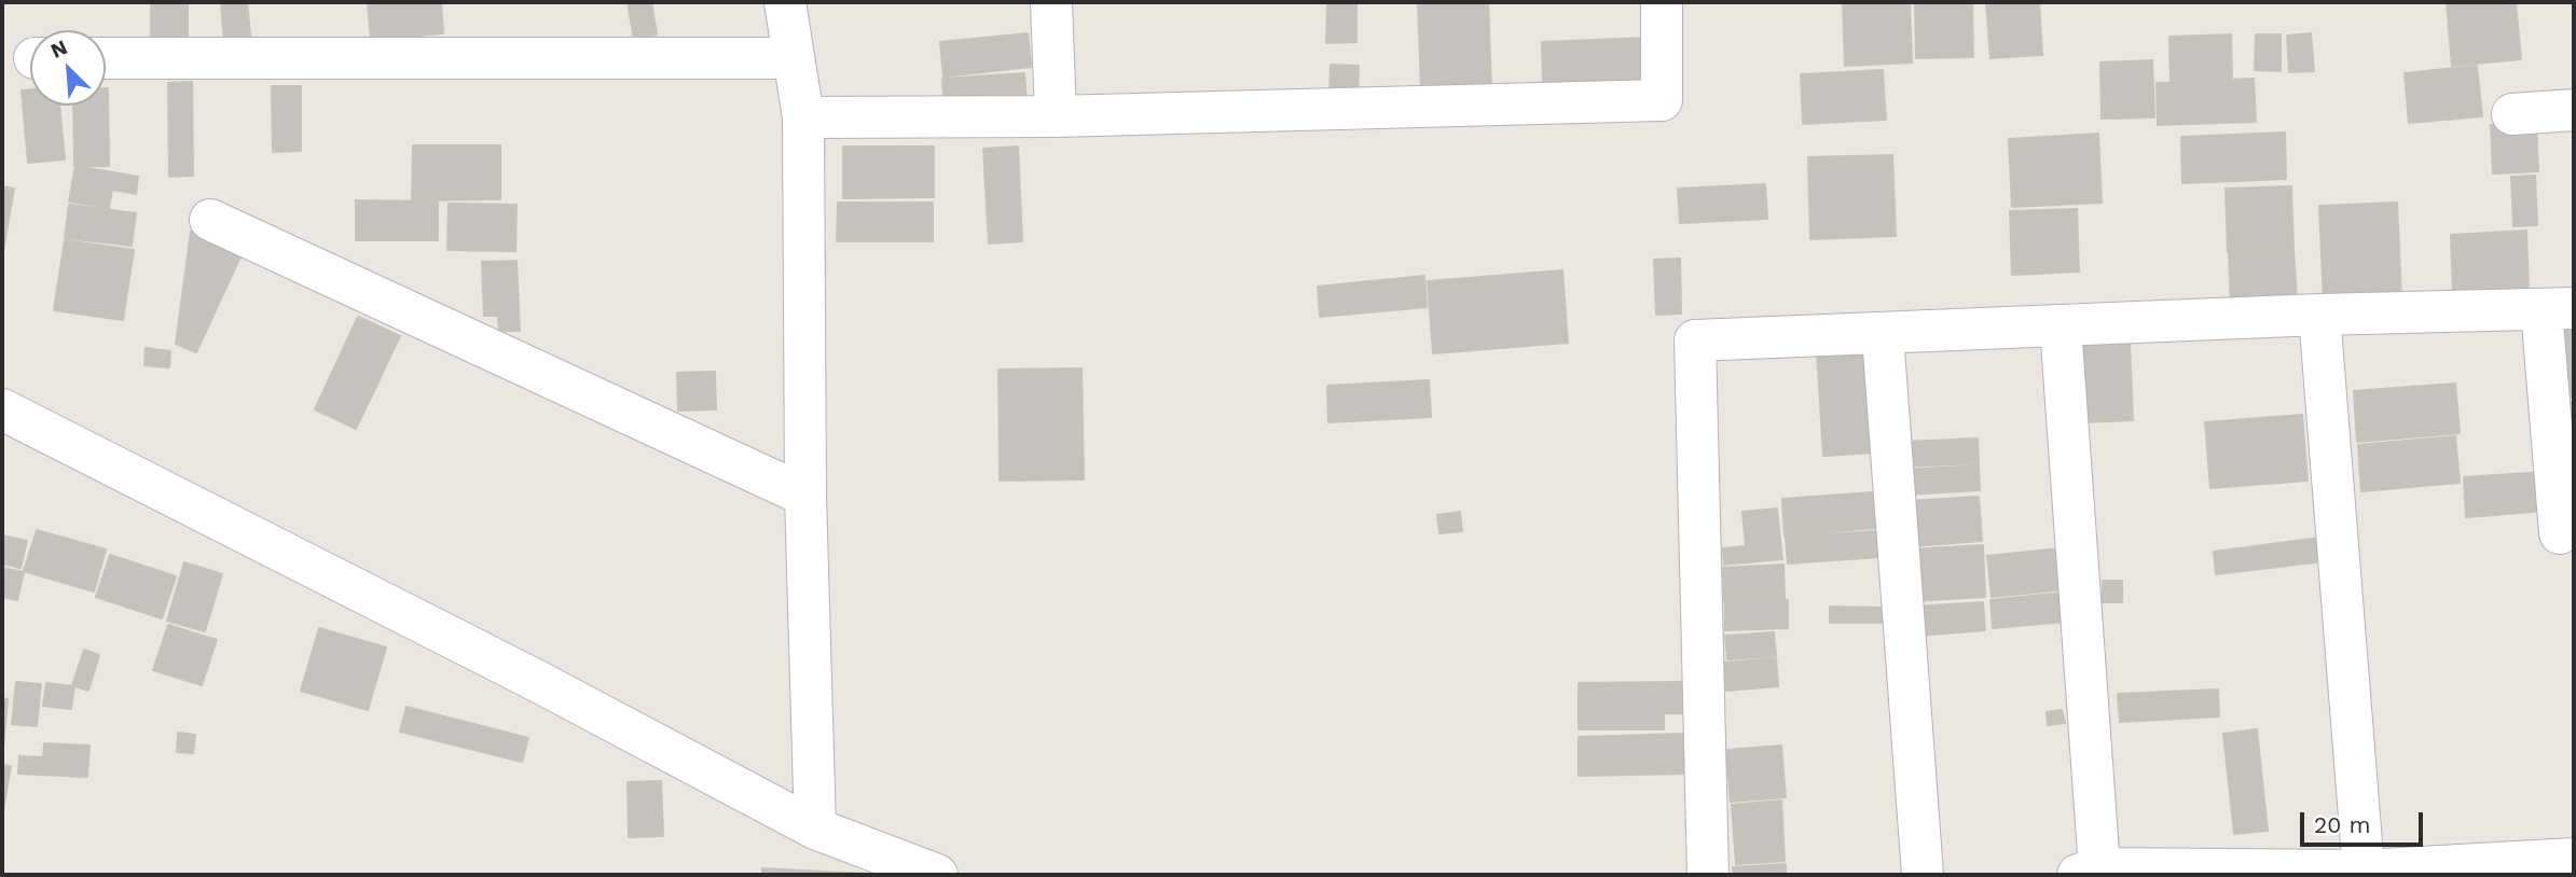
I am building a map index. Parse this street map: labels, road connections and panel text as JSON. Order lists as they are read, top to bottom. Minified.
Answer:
{"scale_bar":"20 m","north":"top left"}
